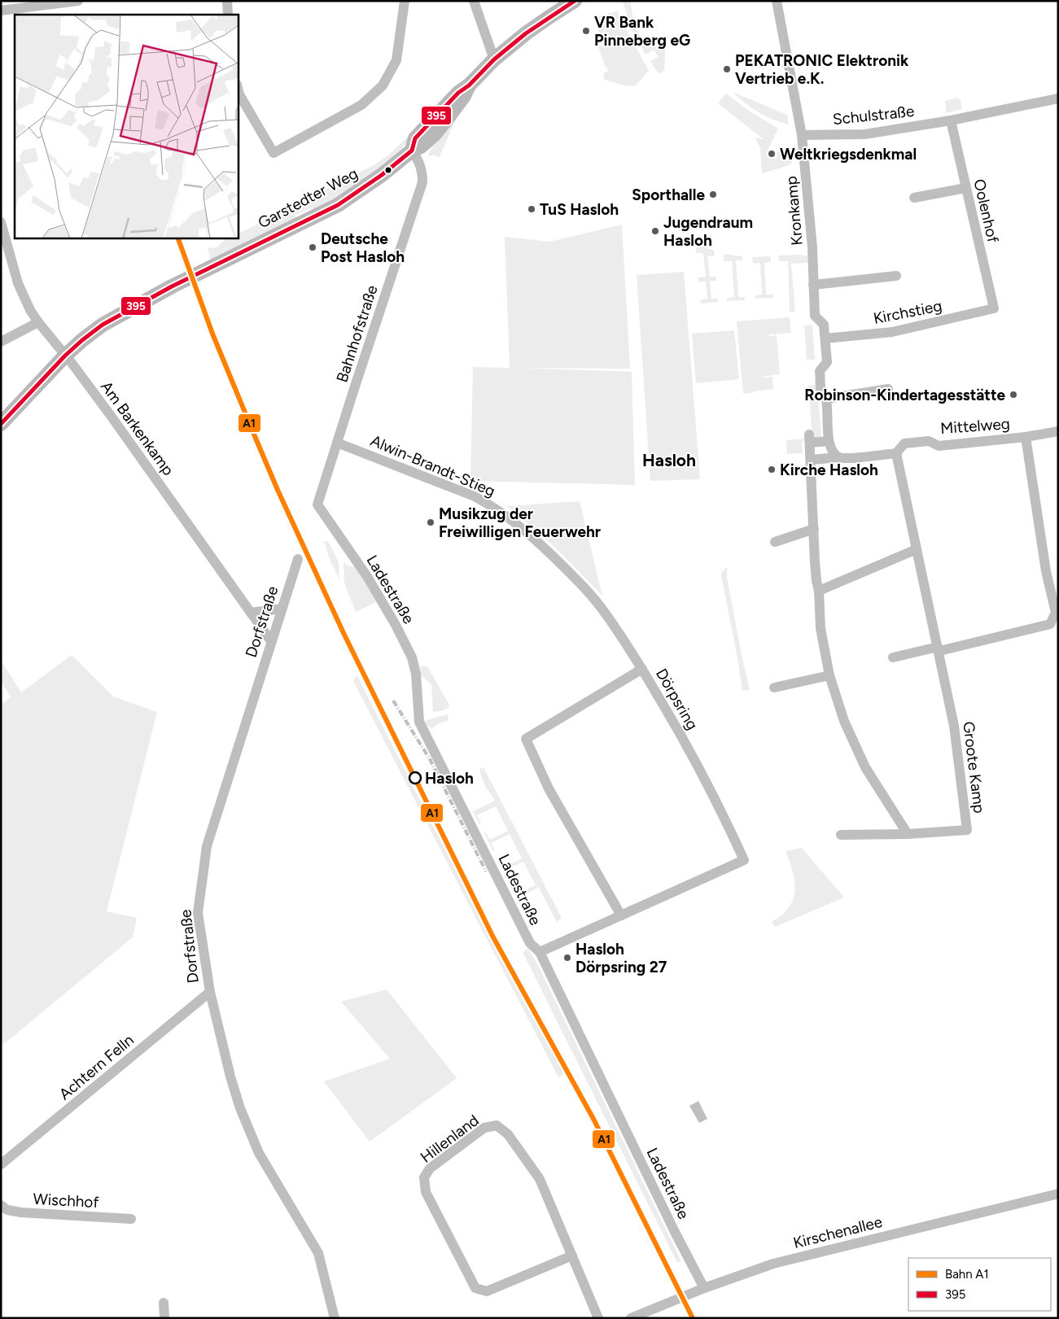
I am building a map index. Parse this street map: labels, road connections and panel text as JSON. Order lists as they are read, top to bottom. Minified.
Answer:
{"streets":{"main road":["Garstedter Weg"],"street":["Schulstraße","Kronkamp","Oolenhof","Kirchstieg","Bahnhofstraße","Mittelweg","Am Barkenkamp","Alwin-Brandt-Stieg","Ladestraße","Dorfstraße","Dörpsring","Groote Kamp","Achtern Felln","Hillenland","Wischhof","Kirschenallee"]},"crossings":[["Schulstraße","Kronkamp"],["Schulstraße","Oolenhof"],["Garstedter Weg","Bahnhofstraße"],["Garstedter Weg","Am Barkenkamp"],["Kronkamp","Kirchstieg"],["Oolenhof","Kirchstieg"],["Bahnhofstraße","Alwin-Brandt-Stieg"],["Bahnhofstraße","Ladestraße"],["Mittelweg","Groote Kamp"],["Am Barkenkamp","Dorfstraße"],["Alwin-Brandt-Stieg","Dörpsring"],["Ladestraße","Dörpsring"],["Ladestraße","Kirschenallee"],["Dorfstraße","Achtern Felln"]],"districts":["Hasloh"],"places":["VR Bank Pinneberg eG","PEKATRONIC Elektronik Vertrieb e.K.","Weltkriegsdenkmal","Sporthalle","TuS Hasloh","Jugendraum Hasloh","Deutsche Post Hasloh","Robinson-Kindertagesstätte","Kirche Hasloh","Musikzug der Freiwilligen Feuerwehr","Hasloh","Hasloh Dörpsring 27"],"lines":["transit line 395","rail line A1"],"legend":["Bahn A1","395"]}
